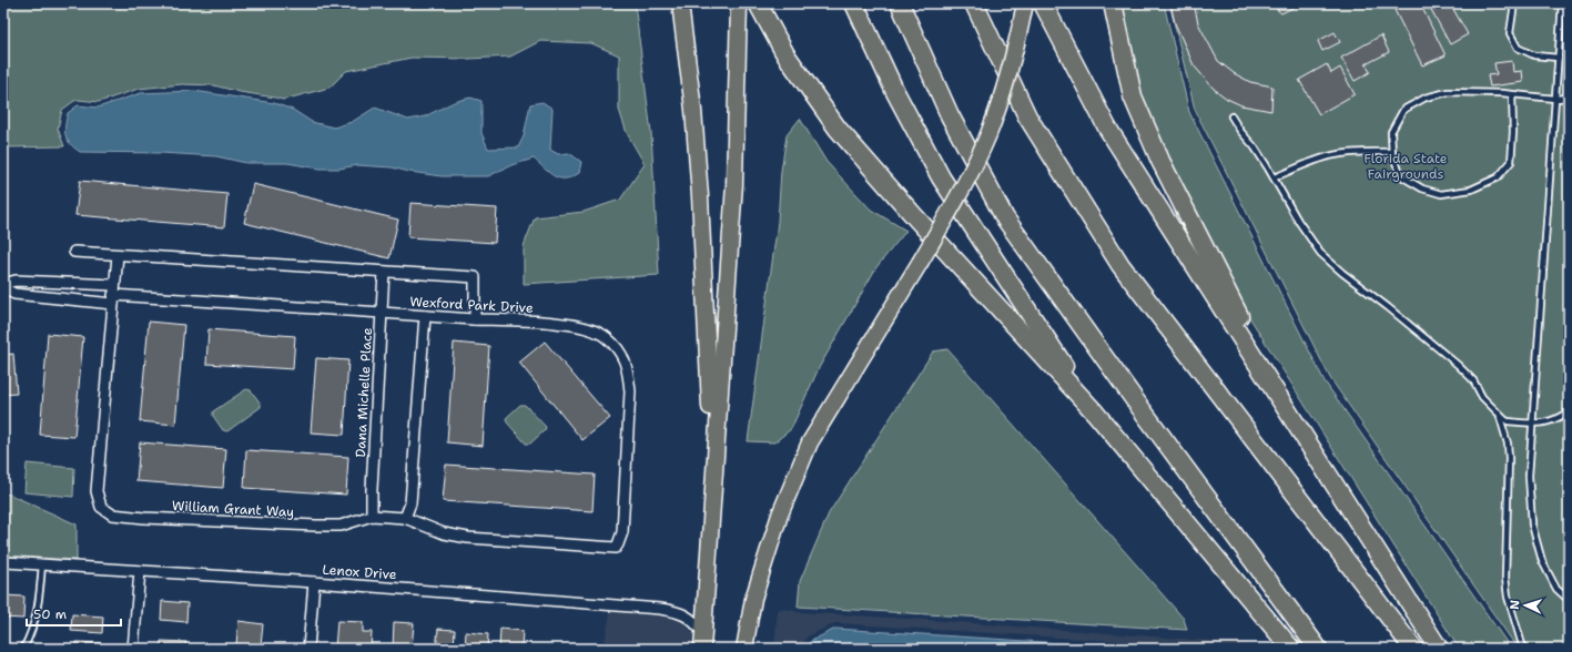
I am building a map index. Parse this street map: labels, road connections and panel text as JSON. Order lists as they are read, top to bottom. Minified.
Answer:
{"streets":{"street":["Wexford Park Drive","Dana Michelle Place","William Grant Way","Lenox Drive"]},"crossings":[["Wexford Park Drive","Dana Michelle Place"],["Wexford Park Drive","William Grant Way"],["Dana Michelle Place","William Grant Way"]],"parks":["Florida State Fairgrounds"],"scale_bar":"50 m","north":"left"}
